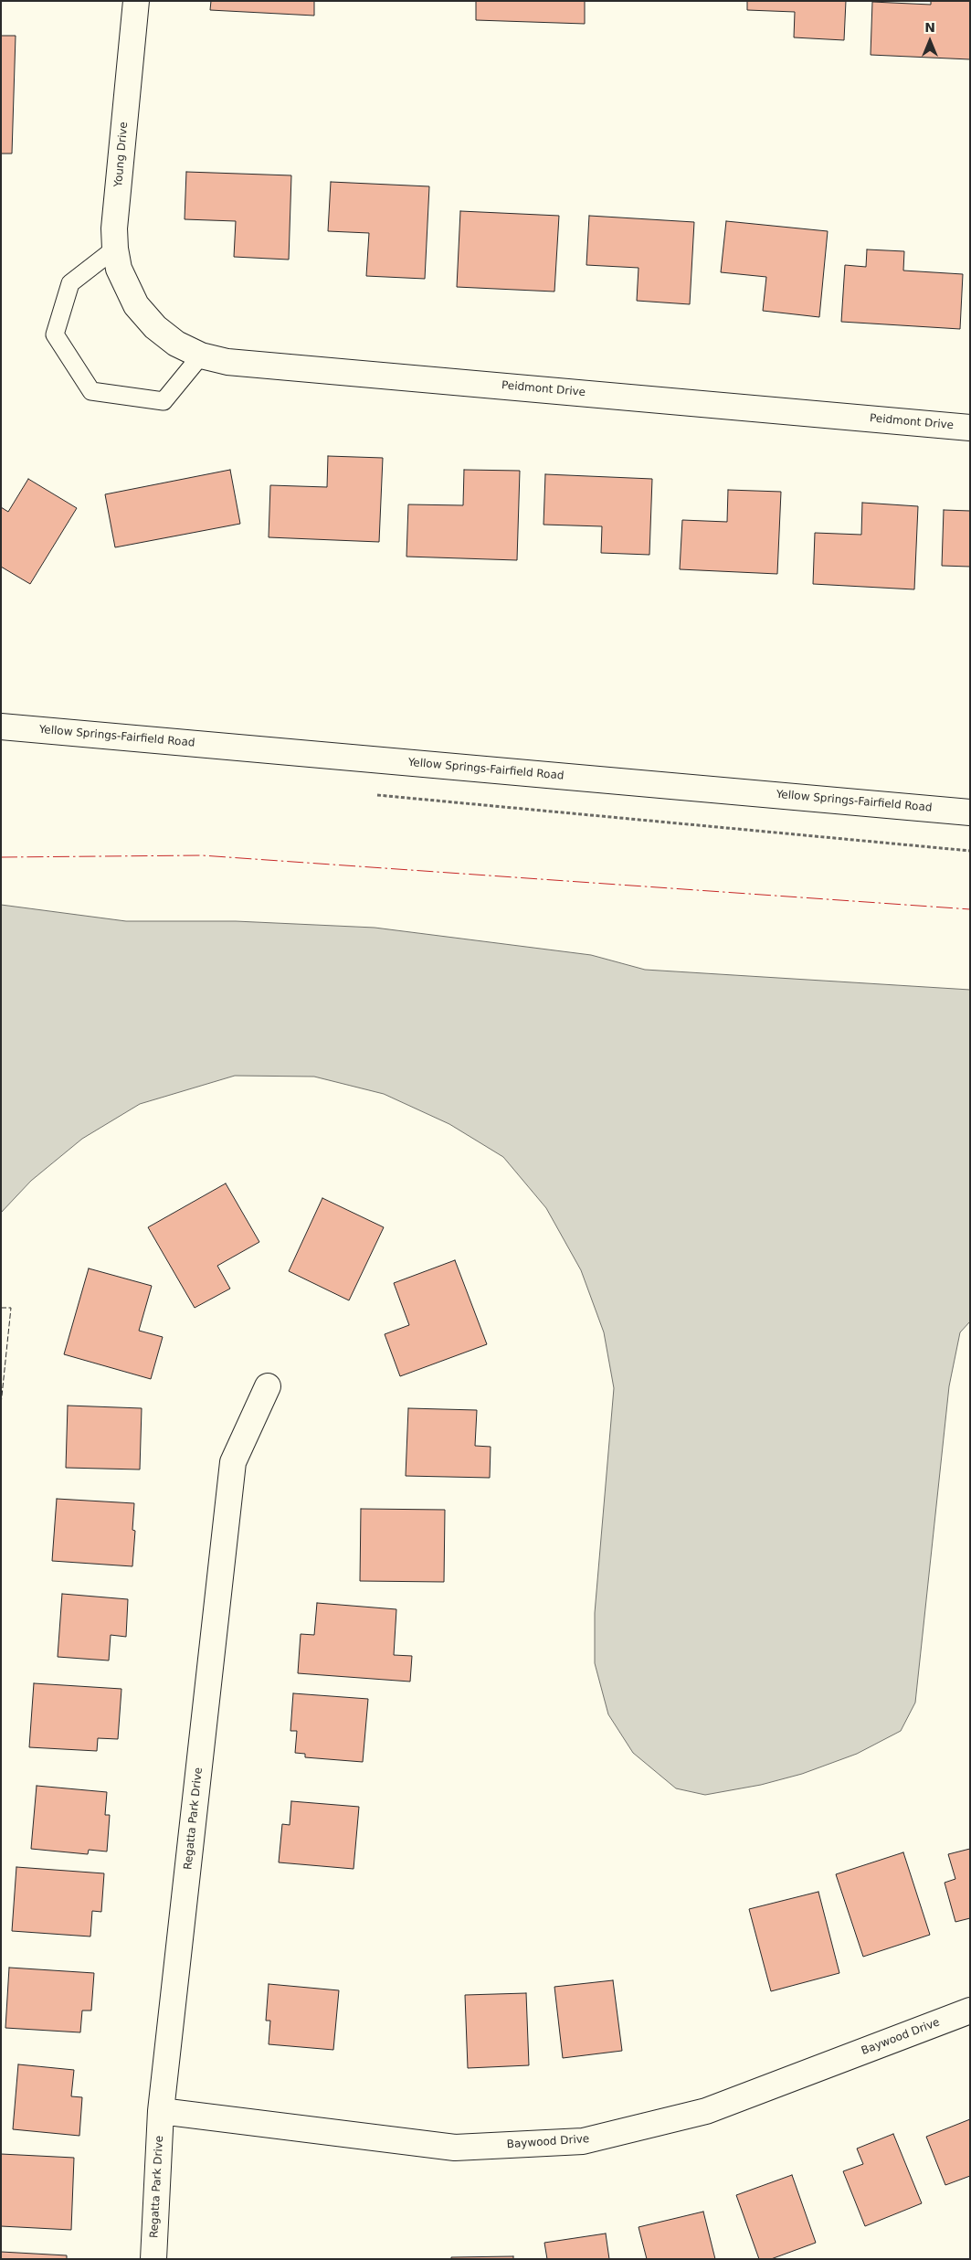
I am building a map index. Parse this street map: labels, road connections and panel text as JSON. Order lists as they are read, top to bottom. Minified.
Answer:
{"streets":{"street":["Young Drive","Peidmont Drive","Yellow Springs-Fairfield Road","Regatta Park Drive","Baywood Drive"]},"crossings":[["Young Drive","Peidmont Drive"],["Regatta Park Drive","Baywood Drive"]],"north":"top"}
